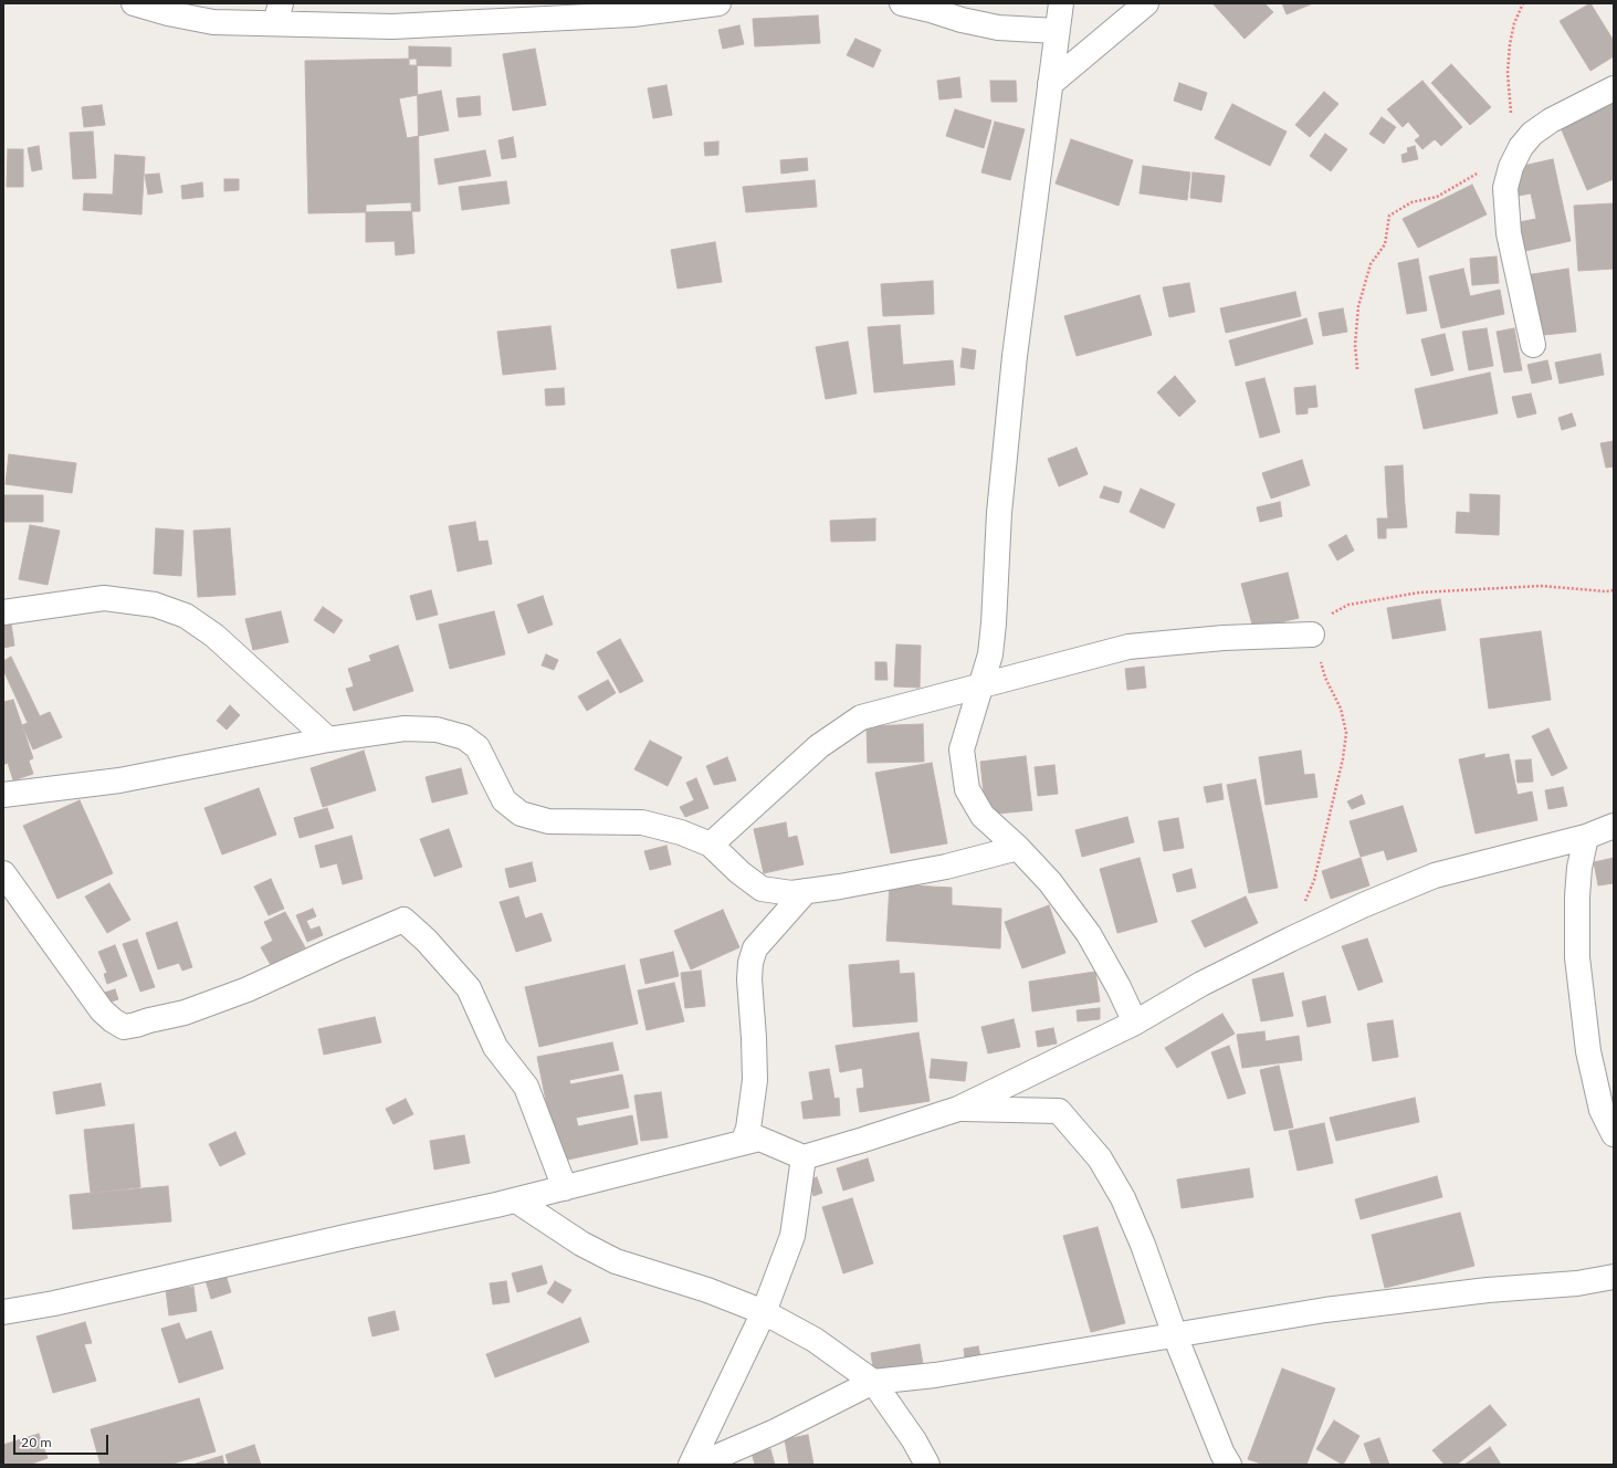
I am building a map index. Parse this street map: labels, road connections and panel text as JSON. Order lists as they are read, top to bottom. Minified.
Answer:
{"scale_bar":"20 m"}
